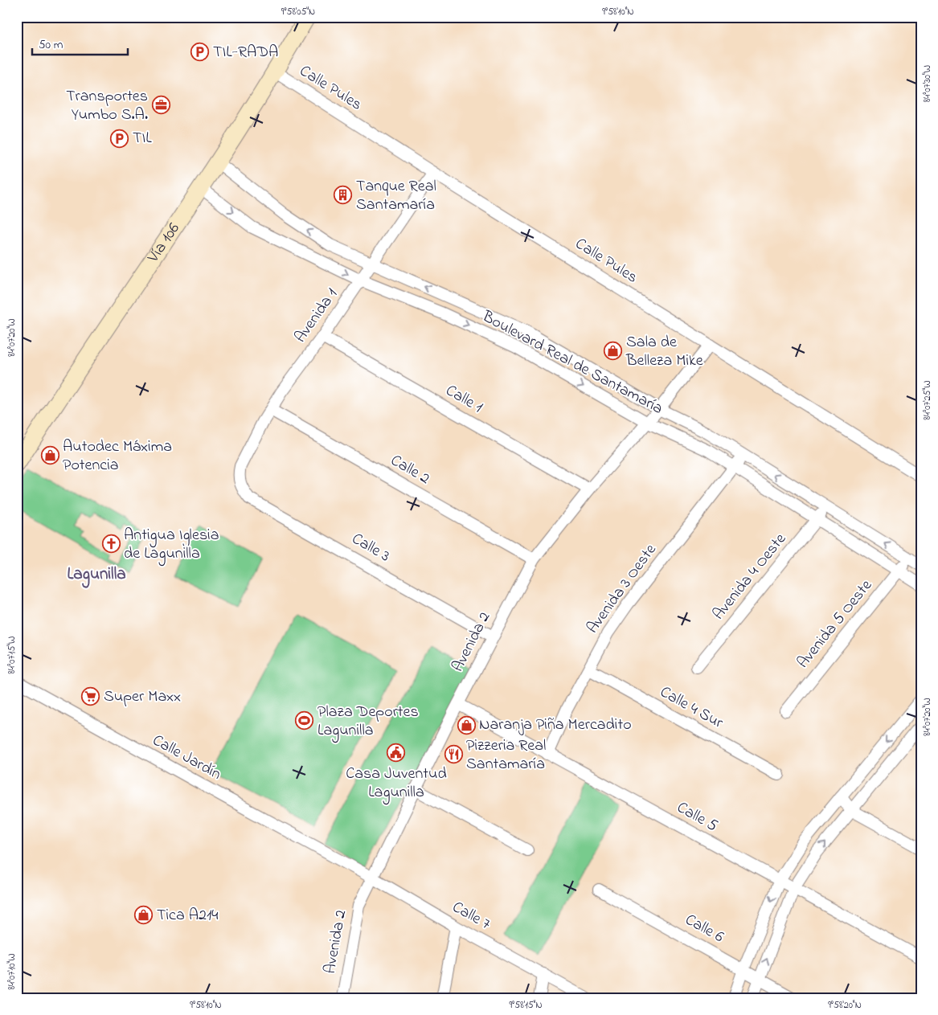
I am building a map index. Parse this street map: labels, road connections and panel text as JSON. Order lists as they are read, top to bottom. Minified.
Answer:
{"streets":{"main road":["Vía 106"],"street":["Calle Pules","Avenida 1","Boulevard Real de Santamaría","Calle 1","Calle 2","Calle 3","Avenida 4 Oeste","Avenida 3 Oeste","Avenida 5 Oeste","Avenida 2","Calle 4 Sur","Calle Jardín","Calle 5","Calle 7","Calle 6"]},"crossings":[["Calle Pules","Vía 106"],["Calle Pules","Avenida 1"],["Calle Pules","Avenida 2"],["Vía 106","Boulevard Real de Santamaría"],["Avenida 1","Boulevard Real de Santamaría"],["Avenida 1","Calle 1"],["Avenida 1","Calle 2"],["Avenida 1","Calle 3"],["Boulevard Real de Santamaría","Avenida 4 Oeste"],["Boulevard Real de Santamaría","Avenida 3 Oeste"],["Boulevard Real de Santamaría","Avenida 5 Oeste"],["Boulevard Real de Santamaría","Avenida 2"],["Calle 1","Avenida 2"],["Calle 2","Avenida 2"],["Calle 3","Avenida 2"],["Avenida 3 Oeste","Calle 4 Sur"],["Avenida 3 Oeste","Calle 5"],["Avenida 2","Calle 5"],["Avenida 2","Calle 7"],["Calle Jardín","Calle 7"]],"districts":["Lagunilla"],"places":{"parking":["TIL-RADA","TIL"],"office":["Transportes Yumbo S.A."],"building":["Tanque Real Santamaría"],"shop":["Sala de Belleza Mike","Autodec Máxima Potencia","Naranja Piña Mercadito","Tica A214"],"church":["Antigua Iglesia de Lagunilla"],"supermarket":["Super Maxx"],"sports":["Plaza Deportes Lagunilla"],"public building":["Casa Juventud Lagunilla"],"restaurant":["Pizzeria Real Santamaría"]},"scale_bar":"50 m","coordinates":["9°58'05\"N","9°58'10\"N","84°07'30\"W","84°07'20\"W","84°07'25\"W","84°07'15\"W","84°07'10\"W","9°58'15\"N","9°58'20\"N"]}
